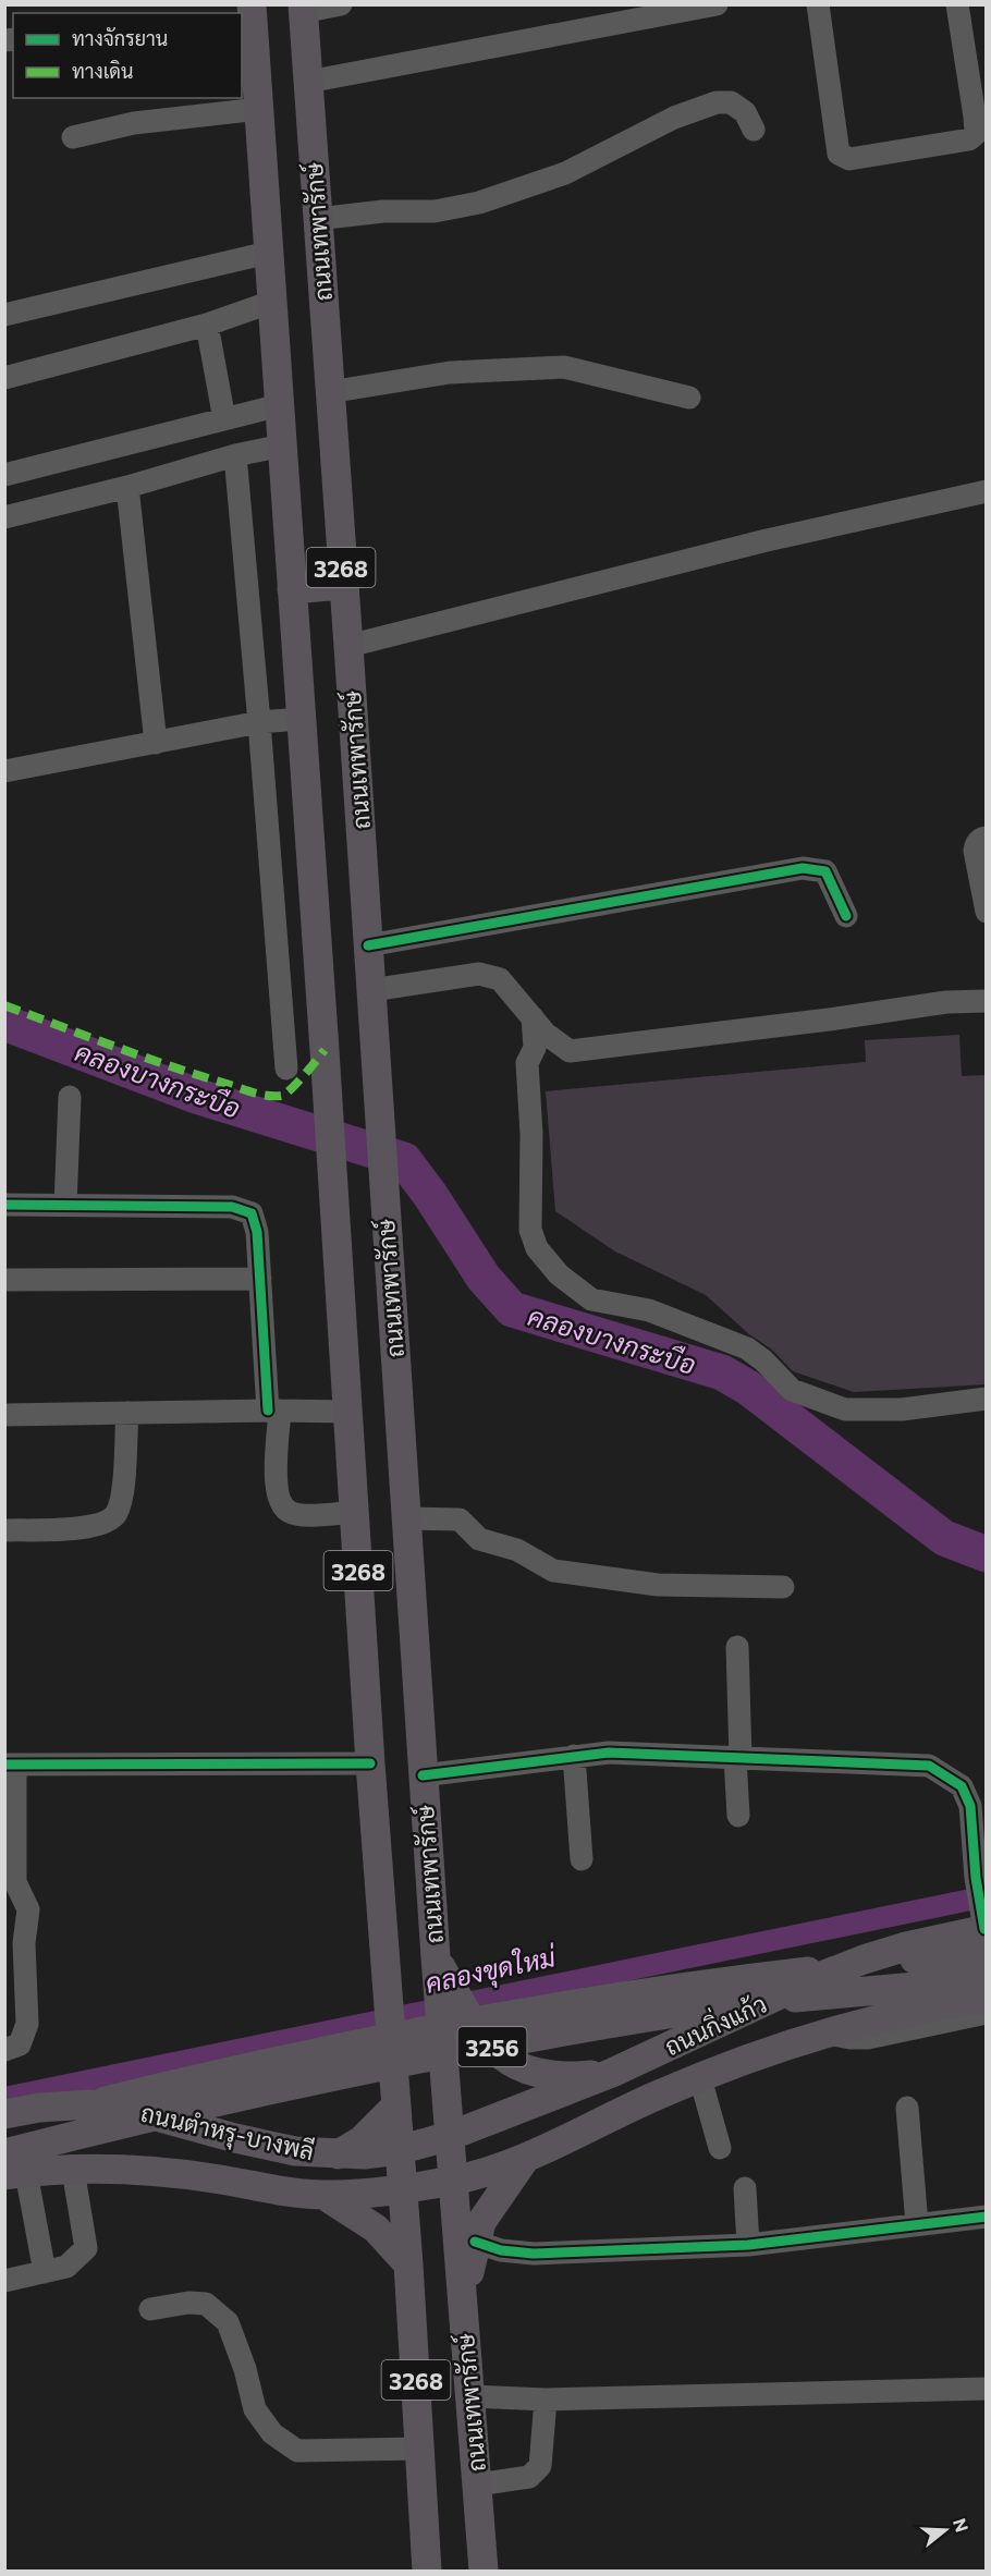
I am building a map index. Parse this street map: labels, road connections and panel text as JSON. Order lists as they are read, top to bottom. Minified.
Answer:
{"streets":{"main road":["ถนนเทพารักษ์","3268","ถนนกิ่งแก้ว","3256","ถนนตำหรุ-บางพลี"]},"crossings":[["ถนนเทพารักษ์","ถนนกิ่งแก้ว"],["ถนนเทพารักษ์","ถนนตำหรุ-บางพลี"],["ถนนกิ่งแก้ว","3256"],["ถนนกิ่งแก้ว","ถนนตำหรุ-บางพลี"],["3256","ถนนตำหรุ-บางพลี"]],"water":["คลองบางกระบือ","คลองขุดใหม่"],"legend":["ทางจักรยาน","ทางเดิน"],"north":"right"}
